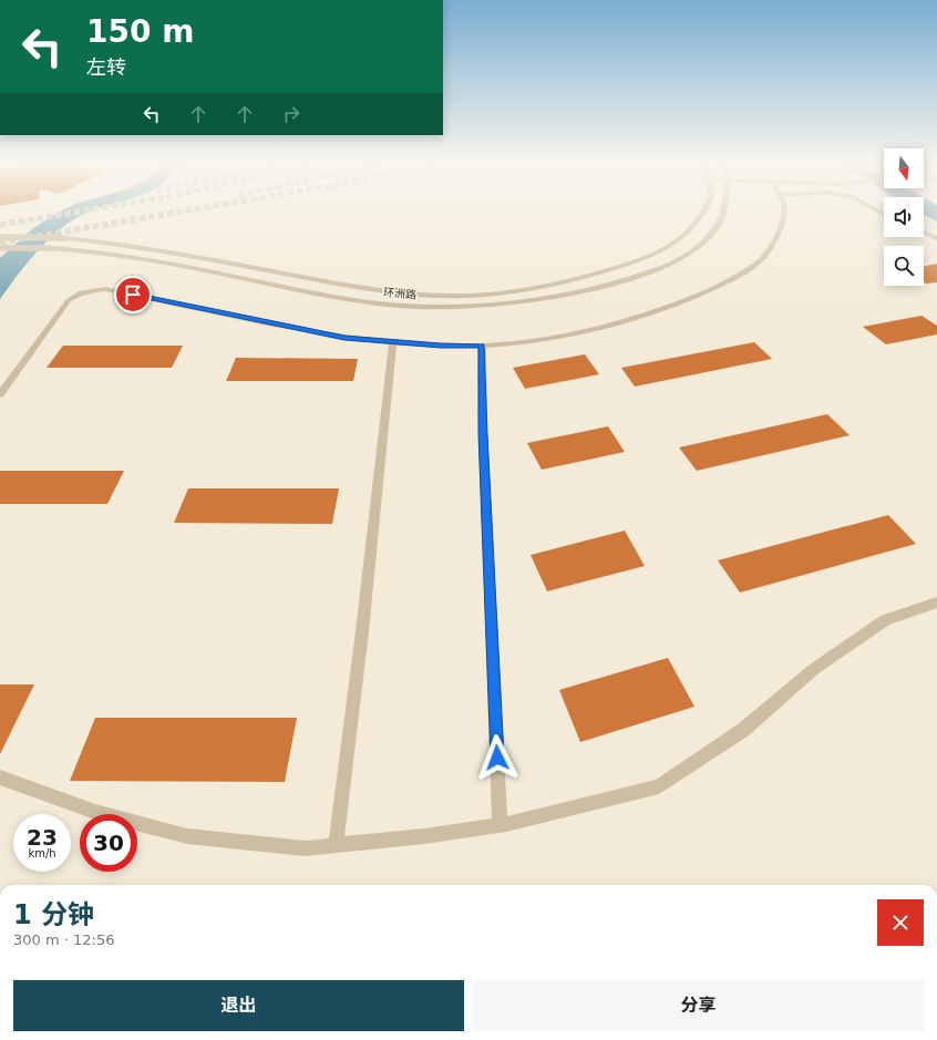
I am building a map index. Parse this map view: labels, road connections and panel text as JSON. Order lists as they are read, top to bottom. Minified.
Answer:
{"streets":{"street":["环洲路"]},"north":"bottom","page":{"turn":["150 m","左转"],"speed":"23 km/h","limit":"30","heading":["1 分钟","300 m · 12:56"],"buttons":["退出","分享"]}}
